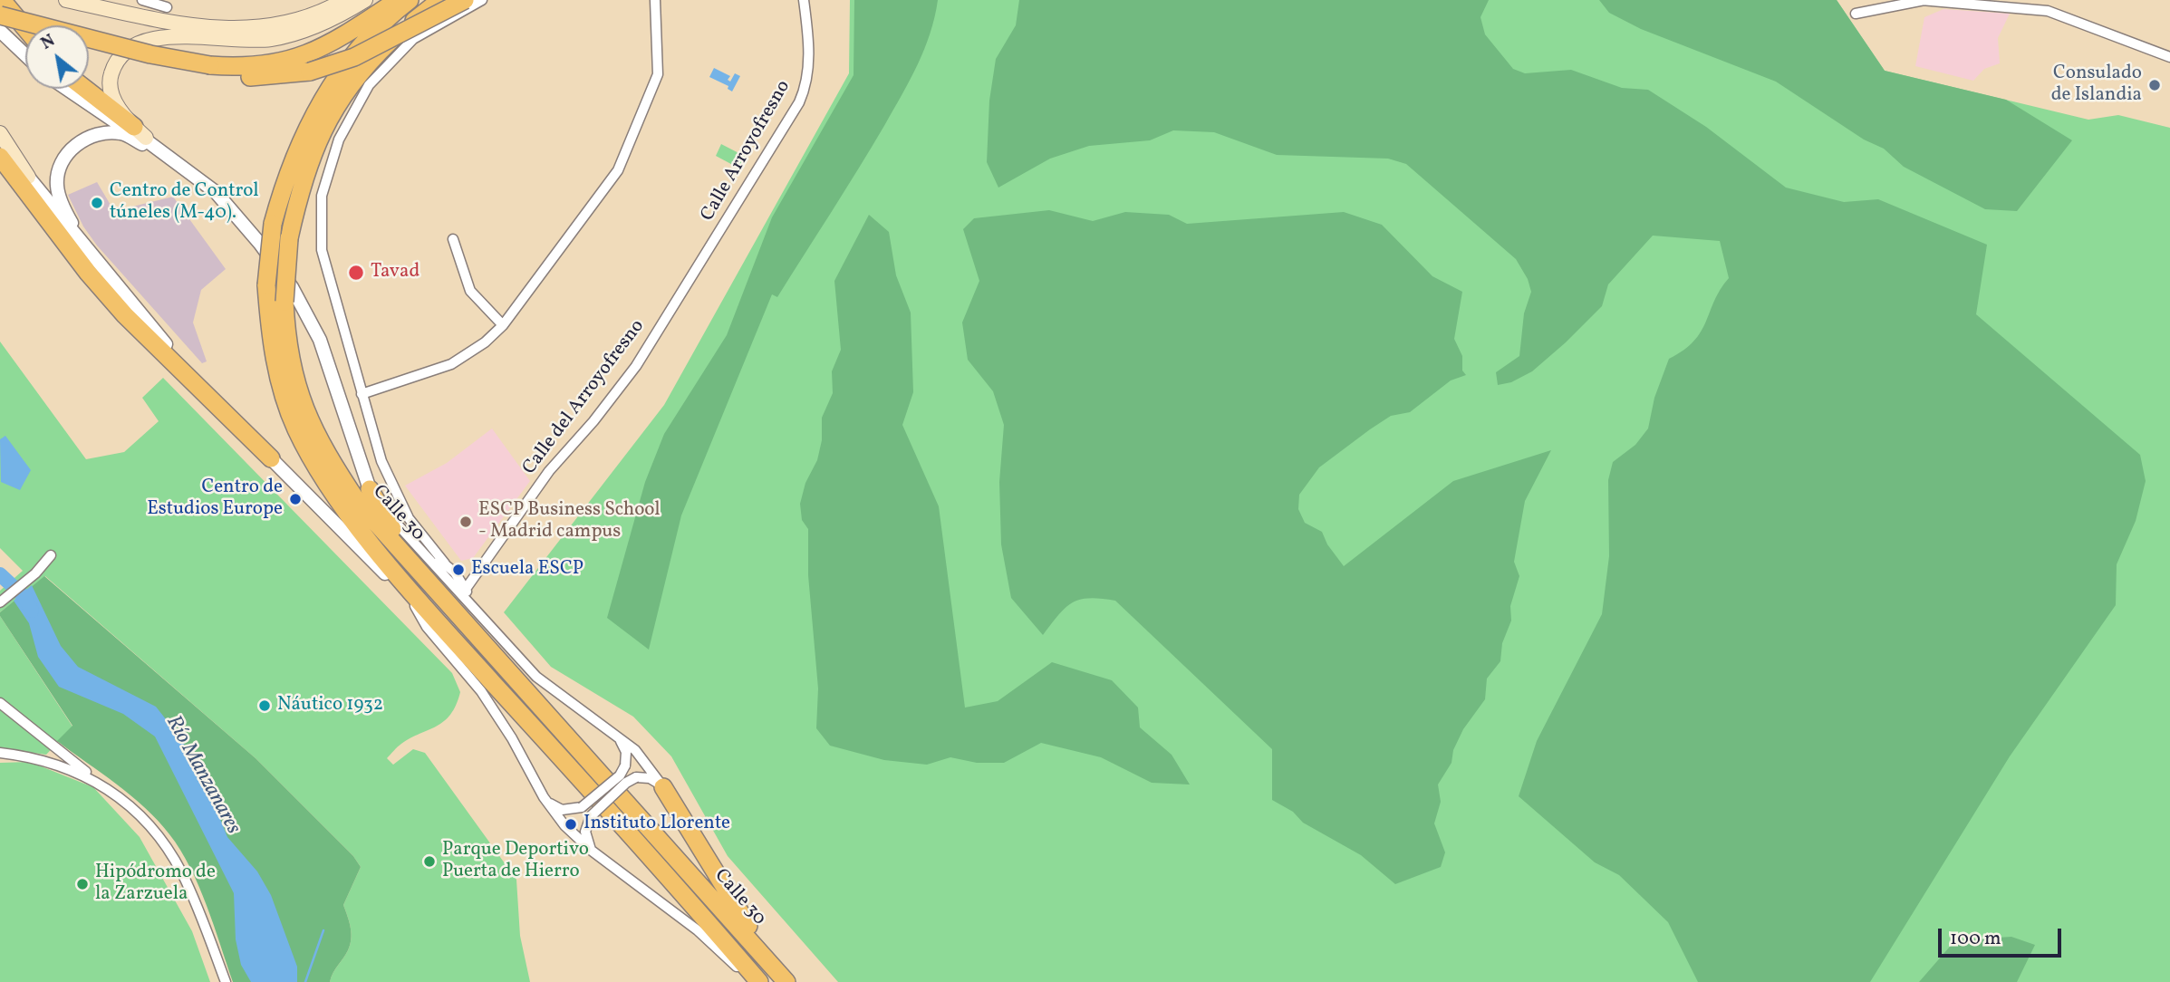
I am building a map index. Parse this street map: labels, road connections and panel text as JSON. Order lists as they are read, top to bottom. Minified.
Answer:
{"streets":{"highway":["Calle 30"],"street":["Calle Arroyofresno","Calle del Arroyofresno"]},"crossings":[["Calle Arroyofresno","Calle del Arroyofresno"]],"water":["Río Manzanares"],"places":["Consulado de Islandia","Centro de Control túneles (M-40).","Tavad","Centro de Estudios Europe","ESCP Business School - Madrid campus","Escuela ESCP","Náutico 1932","Instituto Llorente","Parque Deportivo Puerta de Hierro","Hipódromo de la Zarzuela"],"scale_bar":"100 m","north":"top left"}
